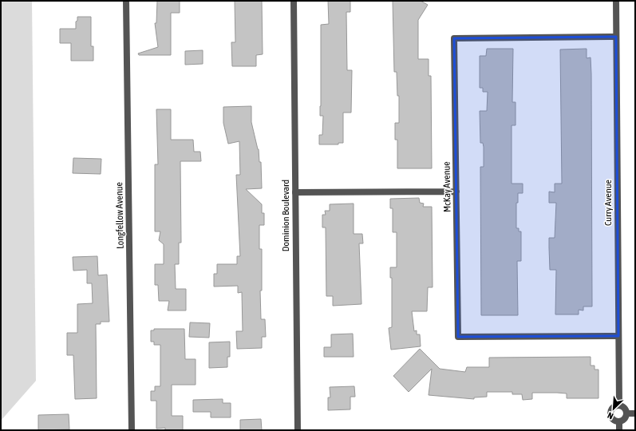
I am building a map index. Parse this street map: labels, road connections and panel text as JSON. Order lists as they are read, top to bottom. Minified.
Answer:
{"streets":{"street":["McKay Avenue","Curry Avenue","Longfellow Avenue","Dominion Boulevard"]},"crossings":[["McKay Avenue","Curry Avenue"]],"north":"bottom left"}
